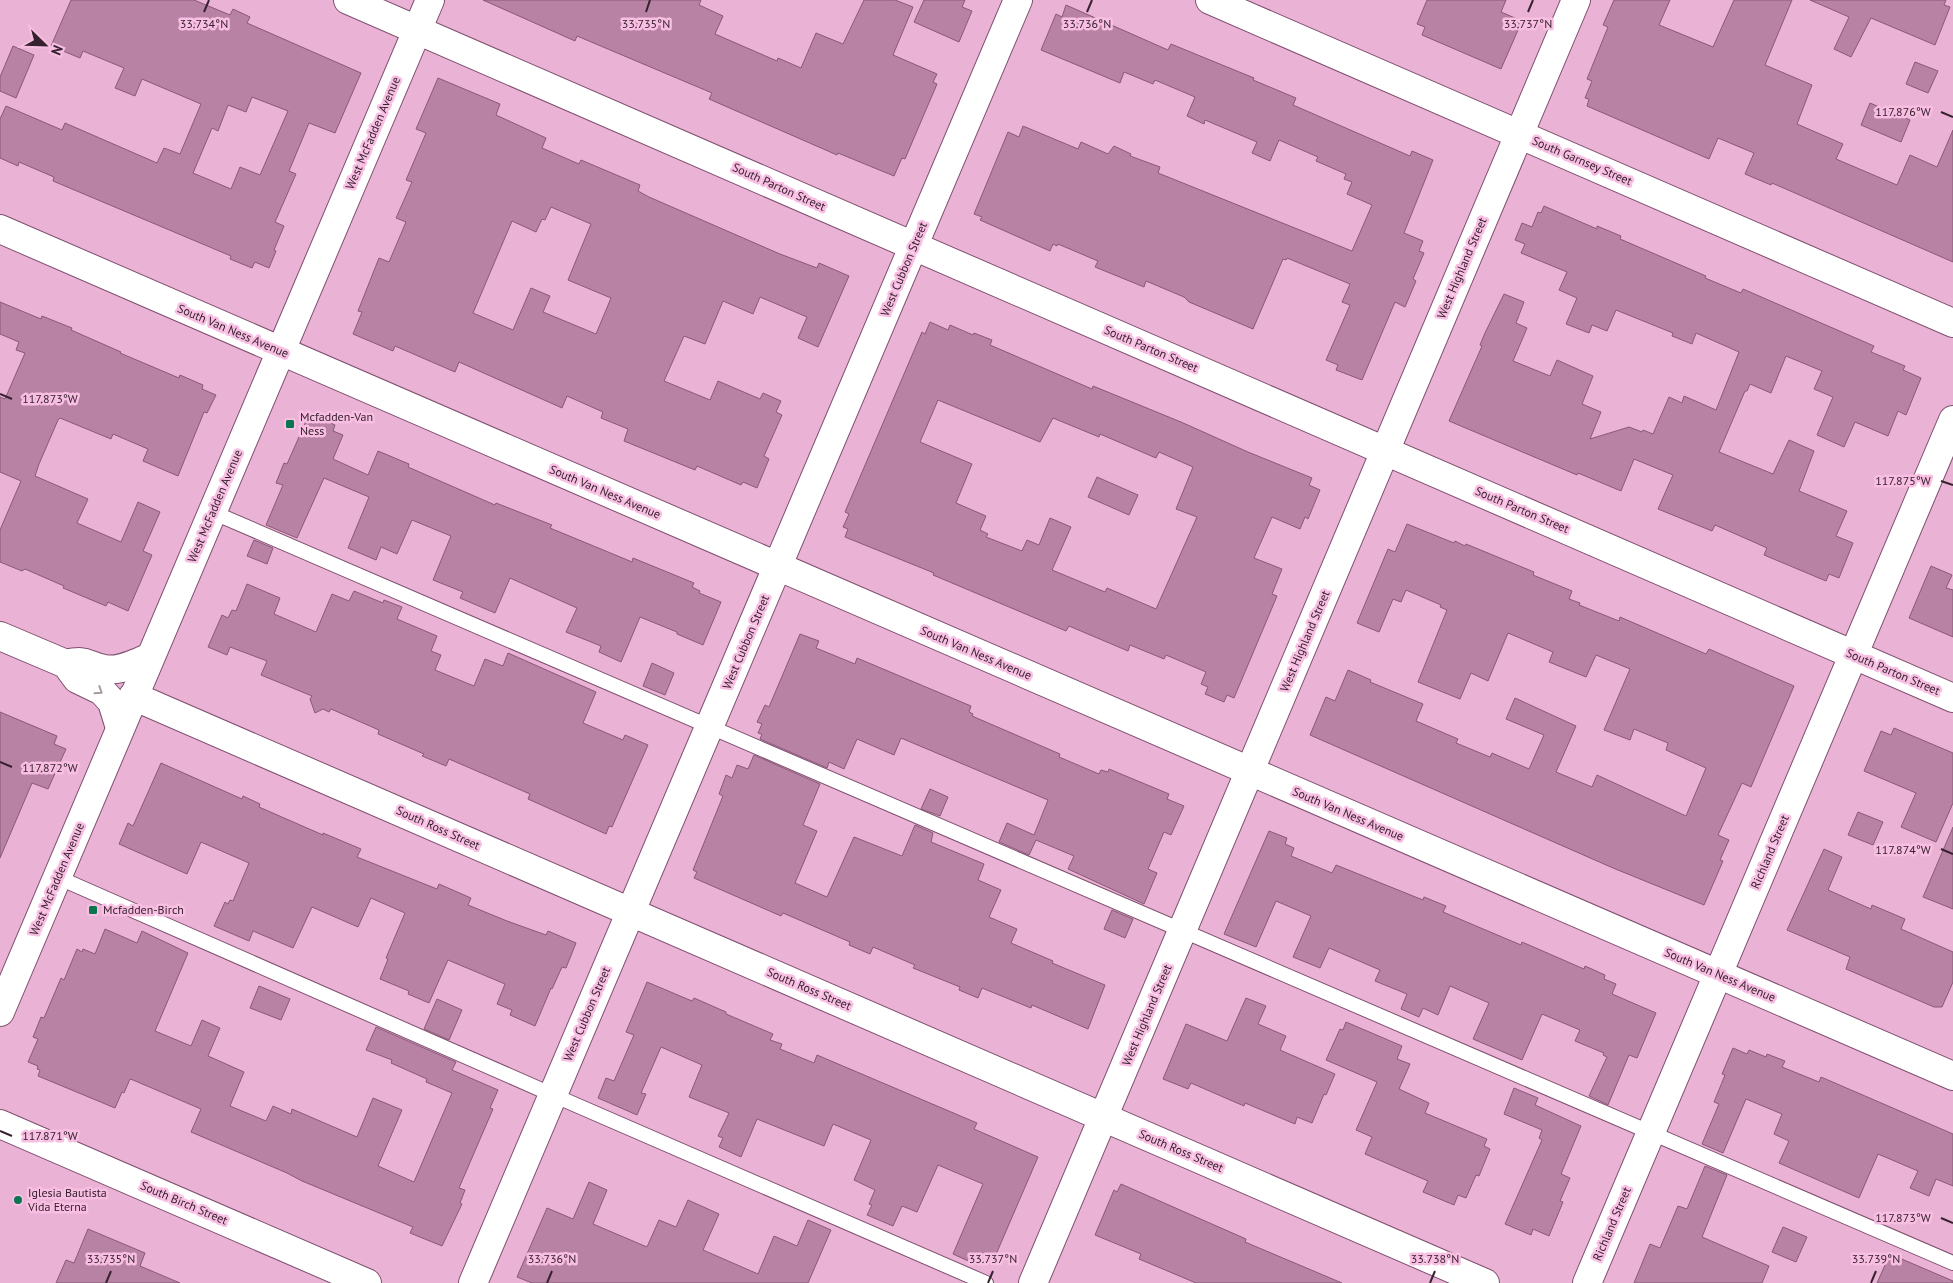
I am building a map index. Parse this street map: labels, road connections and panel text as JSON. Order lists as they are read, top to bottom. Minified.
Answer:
{"streets":{"street":["West McFadden Avenue","South Garnsey Street","South Parton Street","West Highland Street","West Cubbon Street","South Van Ness Avenue","South Ross Street","Richland Street","South Birch Street"]},"crossings":[["West McFadden Avenue","South Parton Street"],["West McFadden Avenue","South Van Ness Avenue"],["West McFadden Avenue","South Ross Street"],["South Garnsey Street","West Highland Street"],["South Parton Street","West Highland Street"],["South Parton Street","West Cubbon Street"],["South Parton Street","Richland Street"],["West Highland Street","South Van Ness Avenue"],["West Highland Street","South Ross Street"],["West Cubbon Street","South Van Ness Avenue"],["West Cubbon Street","South Ross Street"],["South Van Ness Avenue","Richland Street"]],"places":{"transit":["Mcfadden-Van Ness","Mcfadden-Birch"],"other":["Iglesia Bautista Vida Eterna"]},"north":"bottom right","coordinates":["33.734°N","33.735°N","33.736°N","33.737°N","117.876°W","117.873°W","117.875°W","117.872°W","117.874°W","117.871°W","33.738°N","33.739°N"]}
